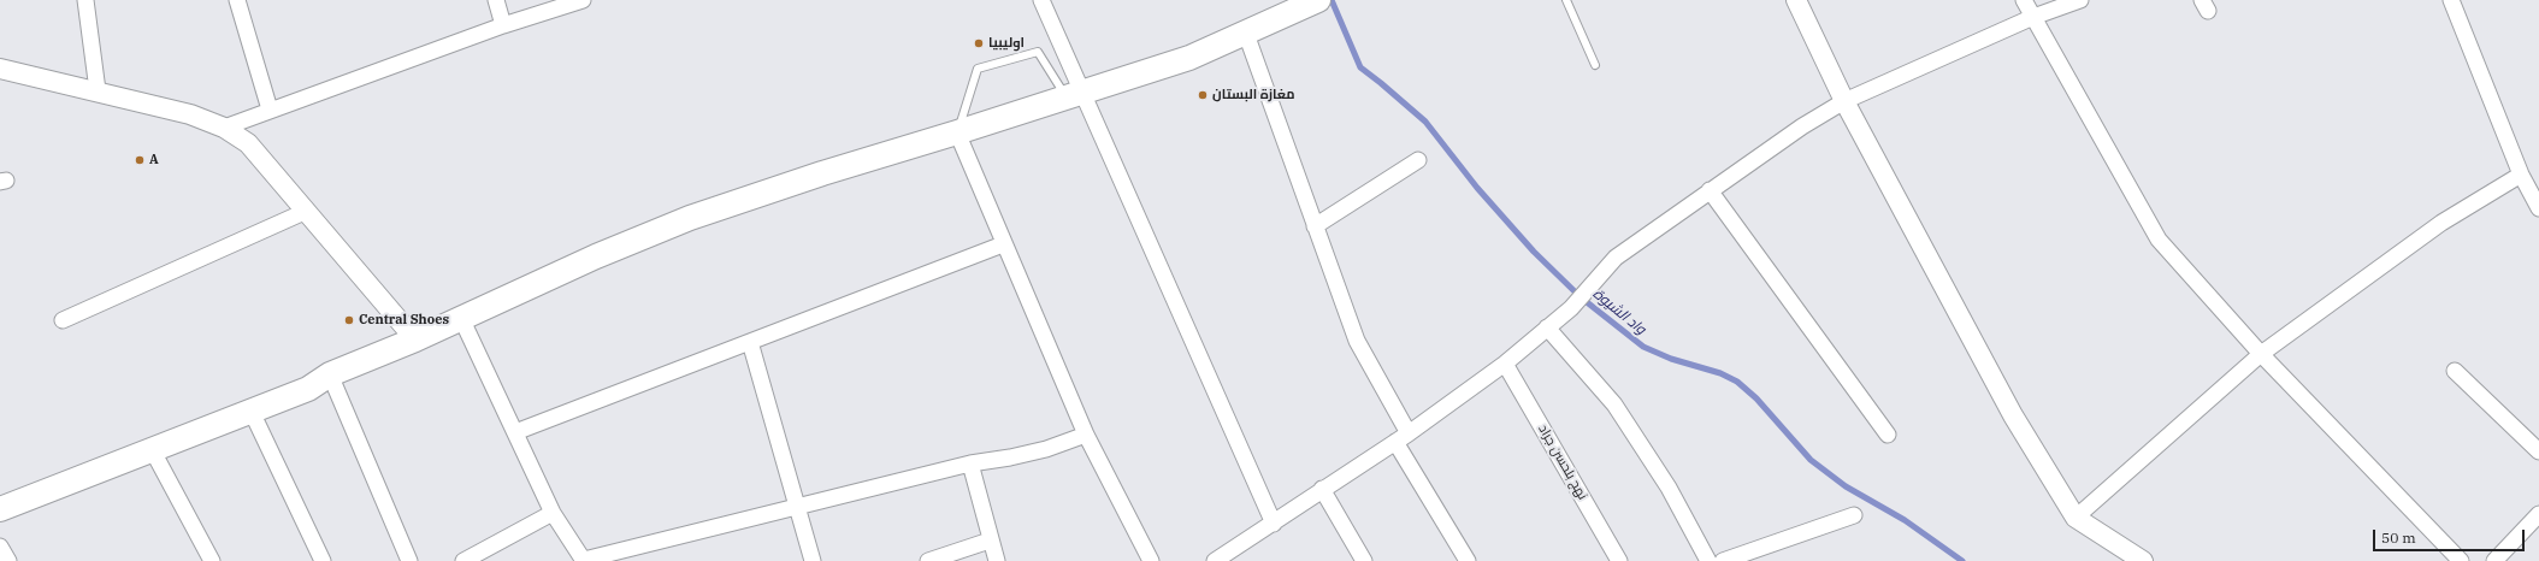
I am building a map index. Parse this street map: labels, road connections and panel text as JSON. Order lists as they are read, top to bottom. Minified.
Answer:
{"streets":{"street":["نهج بلحسن جراد"]},"water":["واد الشيوة"],"places":["اوليبيا","مغازة البستان","A","Central Shoes"],"scale_bar":"50 m"}
